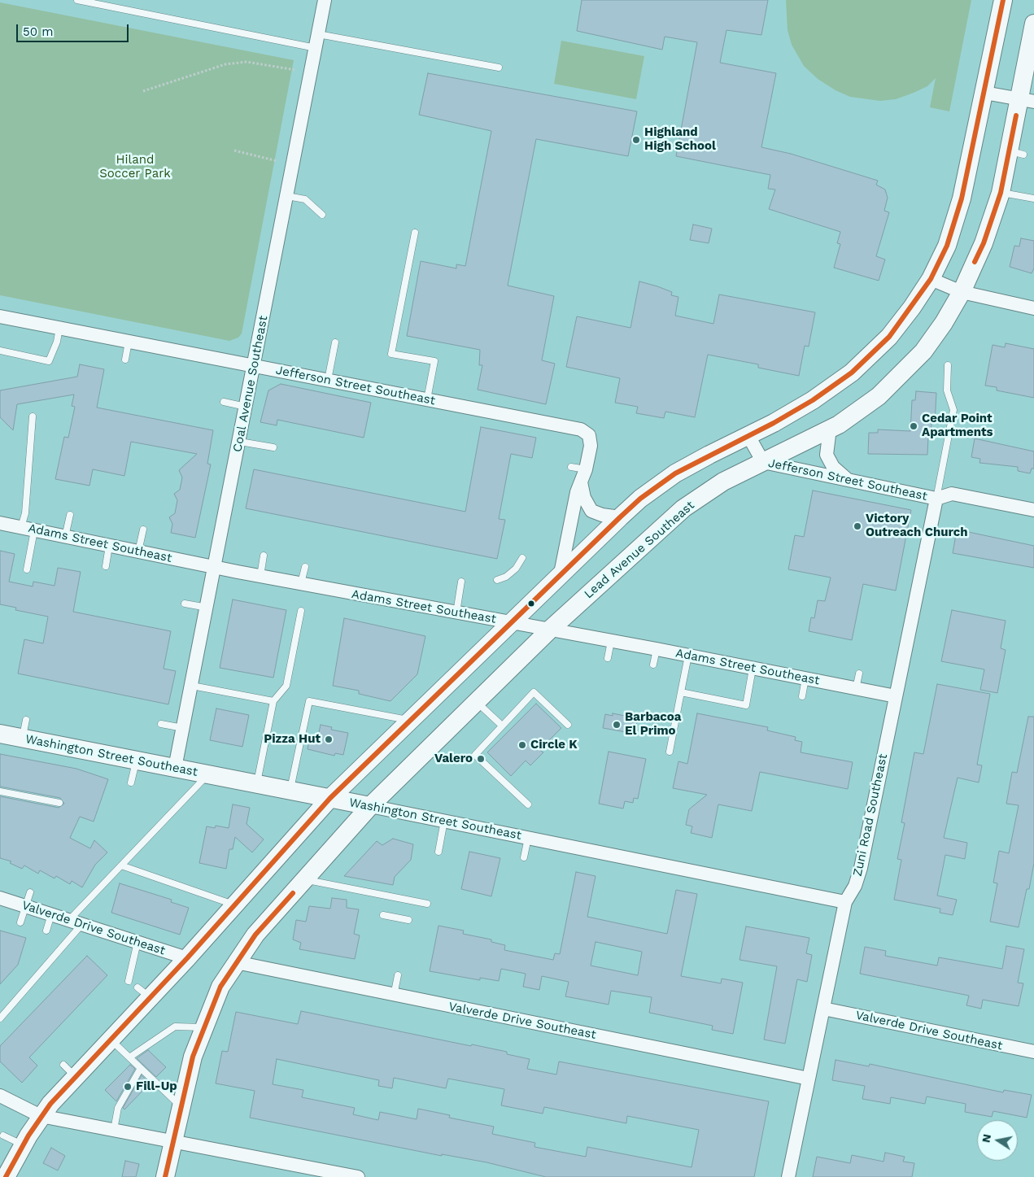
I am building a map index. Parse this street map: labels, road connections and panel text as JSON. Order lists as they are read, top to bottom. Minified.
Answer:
{"streets":{"main road":["Lead Avenue Southeast","Washington Street Southeast"],"street":["Coal Avenue Southeast","Jefferson Street Southeast","Adams Street Southeast","Zuni Road Southeast","Valverde Drive Southeast"]},"crossings":[["Coal Avenue Southeast","Jefferson Street Southeast"],["Coal Avenue Southeast","Adams Street Southeast"],["Coal Avenue Southeast","Washington Street Southeast"],["Jefferson Street Southeast","Lead Avenue Southeast"],["Jefferson Street Southeast","Zuni Road Southeast"],["Adams Street Southeast","Lead Avenue Southeast"],["Adams Street Southeast","Zuni Road Southeast"],["Lead Avenue Southeast","Washington Street Southeast"],["Washington Street Southeast","Zuni Road Southeast"],["Zuni Road Southeast","Valverde Drive Southeast"]],"parks":["Hiland Soccer Park"],"places":["Highland High School","Cedar Point Apartments","Victory Outreach Church","Barbacoa El Primo","Pizza Hut","Circle K","Valero","Fill-Up"],"scale_bar":"50 m","north":"left"}
